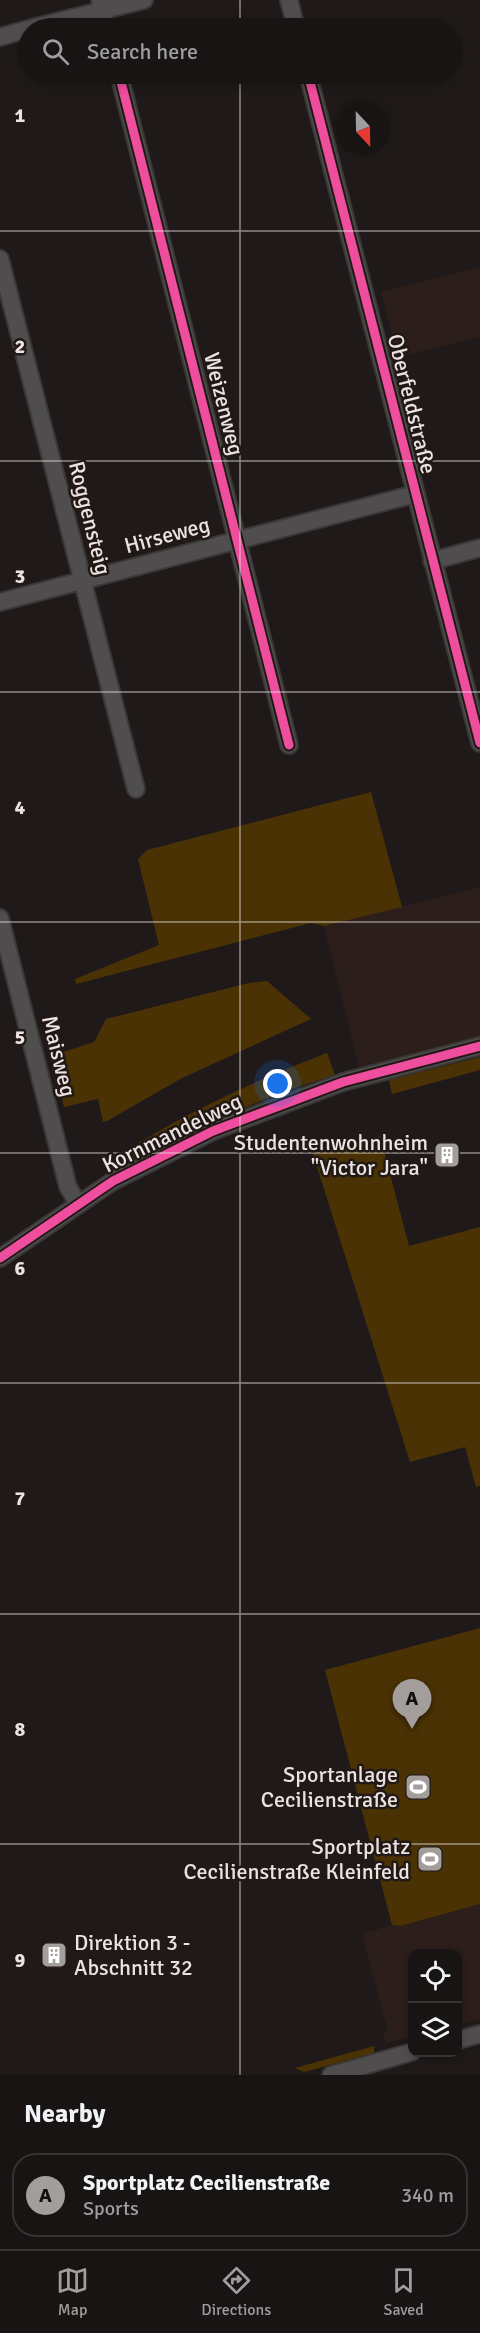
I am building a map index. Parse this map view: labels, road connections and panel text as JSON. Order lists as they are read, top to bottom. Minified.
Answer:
{"streets":{"street":["Weizenweg","Oberfeldstraße","Roggensteig","Hirseweg","Maisweg","Kornmandelweg"]},"crossings":[["Weizenweg","Hirseweg"],["Oberfeldstraße","Hirseweg"],["Roggensteig","Hirseweg"],["Maisweg","Kornmandelweg"]],"places":{"building":["Studentenwohnheim \"Victor Jara\"","Direktion 3 - Abschnitt 32"],"sports":["Sportanlage Cecilienstraße","Sportplatz Cecilienstraße Kleinfeld"]},"north":"bottom","page":{"search":"Search here","pins":"A","heading":"Nearby","list":[{"mark":"A","name":"Sportplatz Cecilienstraße","note":"Sports","value":"340 m"}],"nav":["Map","Directions","Saved"]},"grid":{"rows":["1","2","3","4","5","6","7","8","9"]}}
